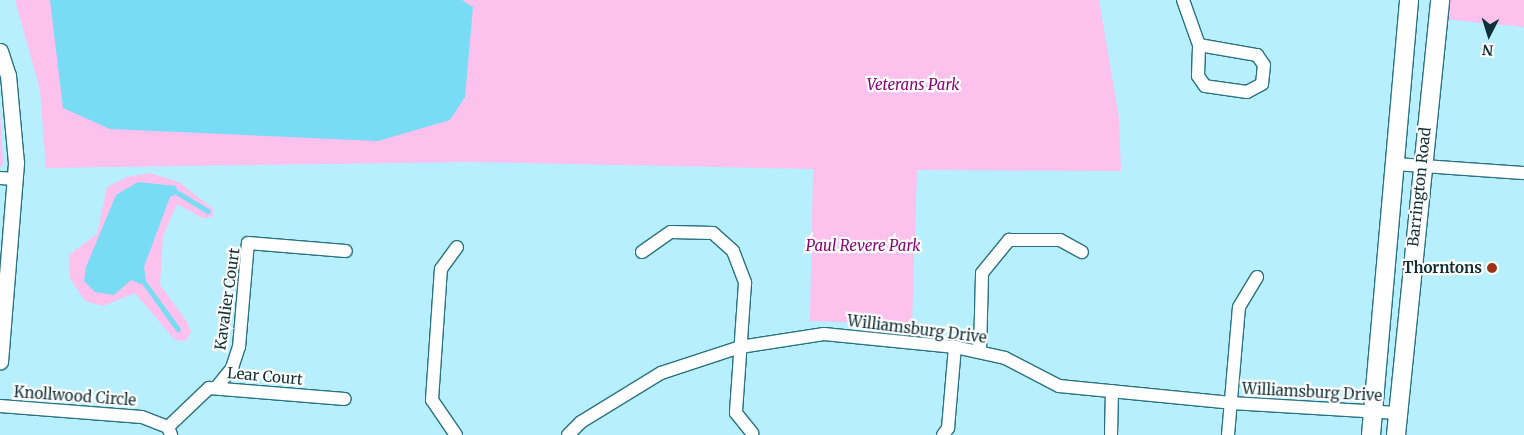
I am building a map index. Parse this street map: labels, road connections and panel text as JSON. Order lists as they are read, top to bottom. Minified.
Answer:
{"streets":{"main road":["Barrington Road"],"street":["Kavalier Court","Williamsburg Drive","Lear Court","Knollwood Circle"]},"crossings":[["Barrington Road","Williamsburg Drive"],["Kavalier Court","Lear Court"],["Lear Court","Knollwood Circle"]],"parks":["Veterans Park","Paul Revere Park"],"places":["Thorntons"],"north":"bottom"}
